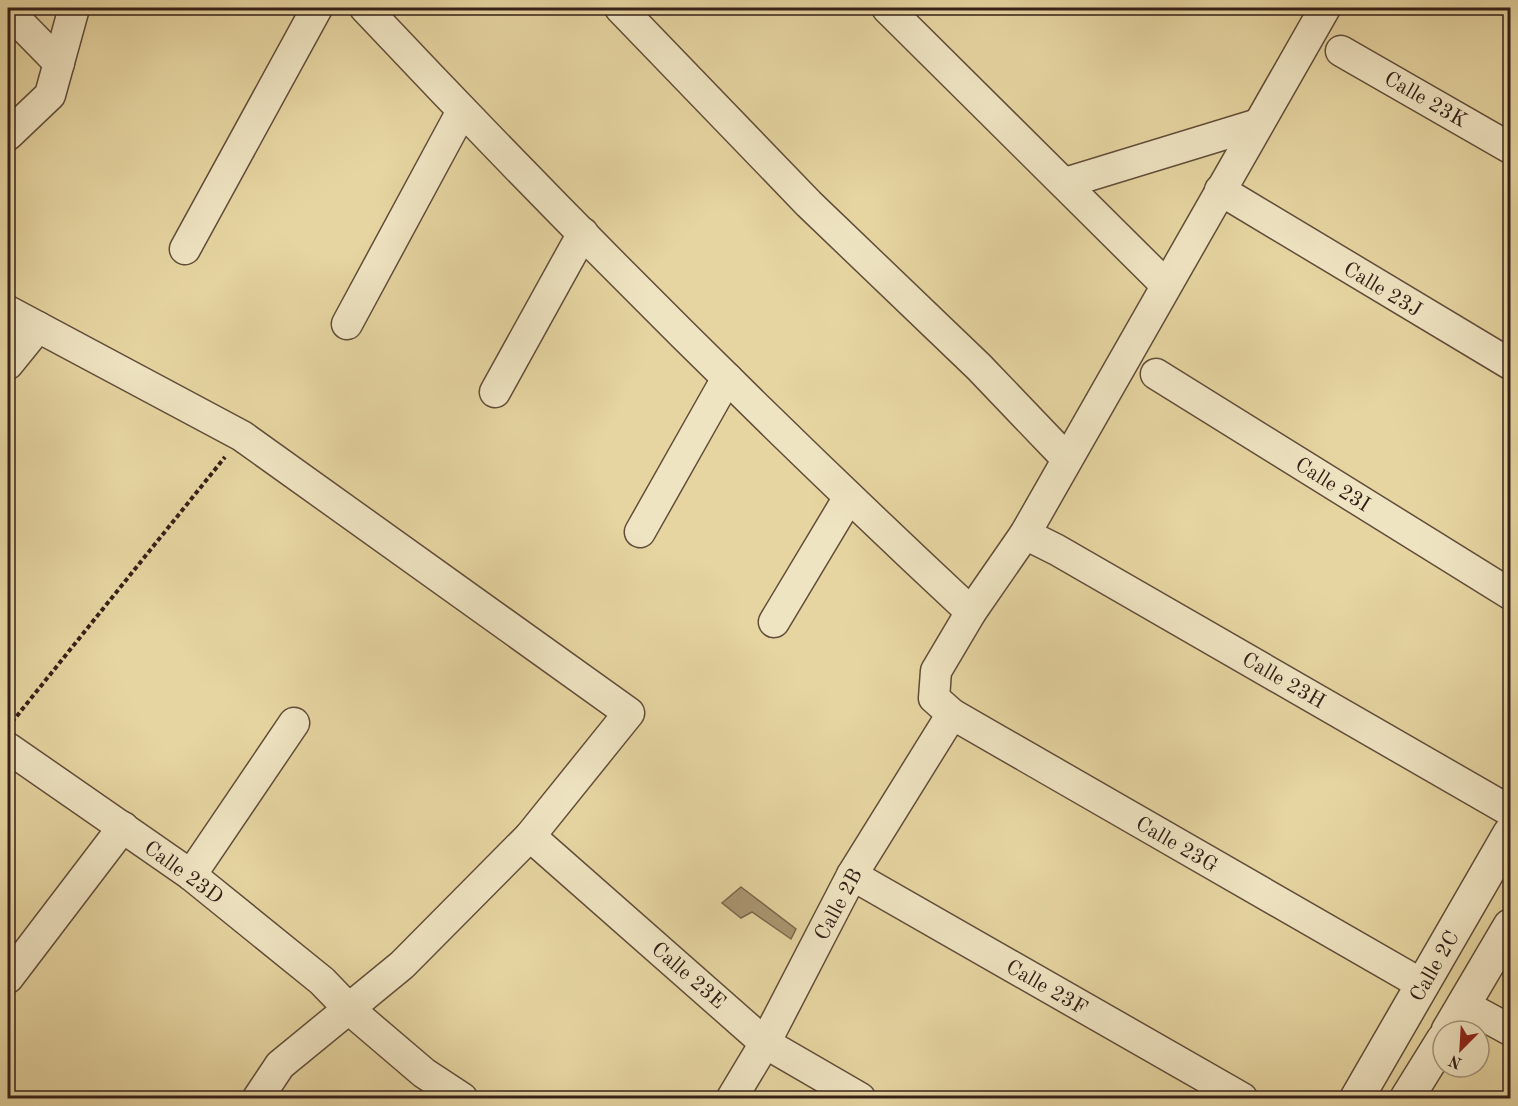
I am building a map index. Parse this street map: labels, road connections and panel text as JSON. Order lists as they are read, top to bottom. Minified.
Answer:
{"streets":{"street":["Calle 23K","Calle 23J","Calle 23I","Calle 23H","Calle 23G","Calle 23D","Calle 2B","Calle 2C","Calle 23E","Calle 23F"]},"crossings":[["Calle 23G","Calle 2B"],["Calle 23G","Calle 2C"],["Calle 2B","Calle 23E"],["Calle 2B","Calle 23F"]],"north":"bottom left"}
